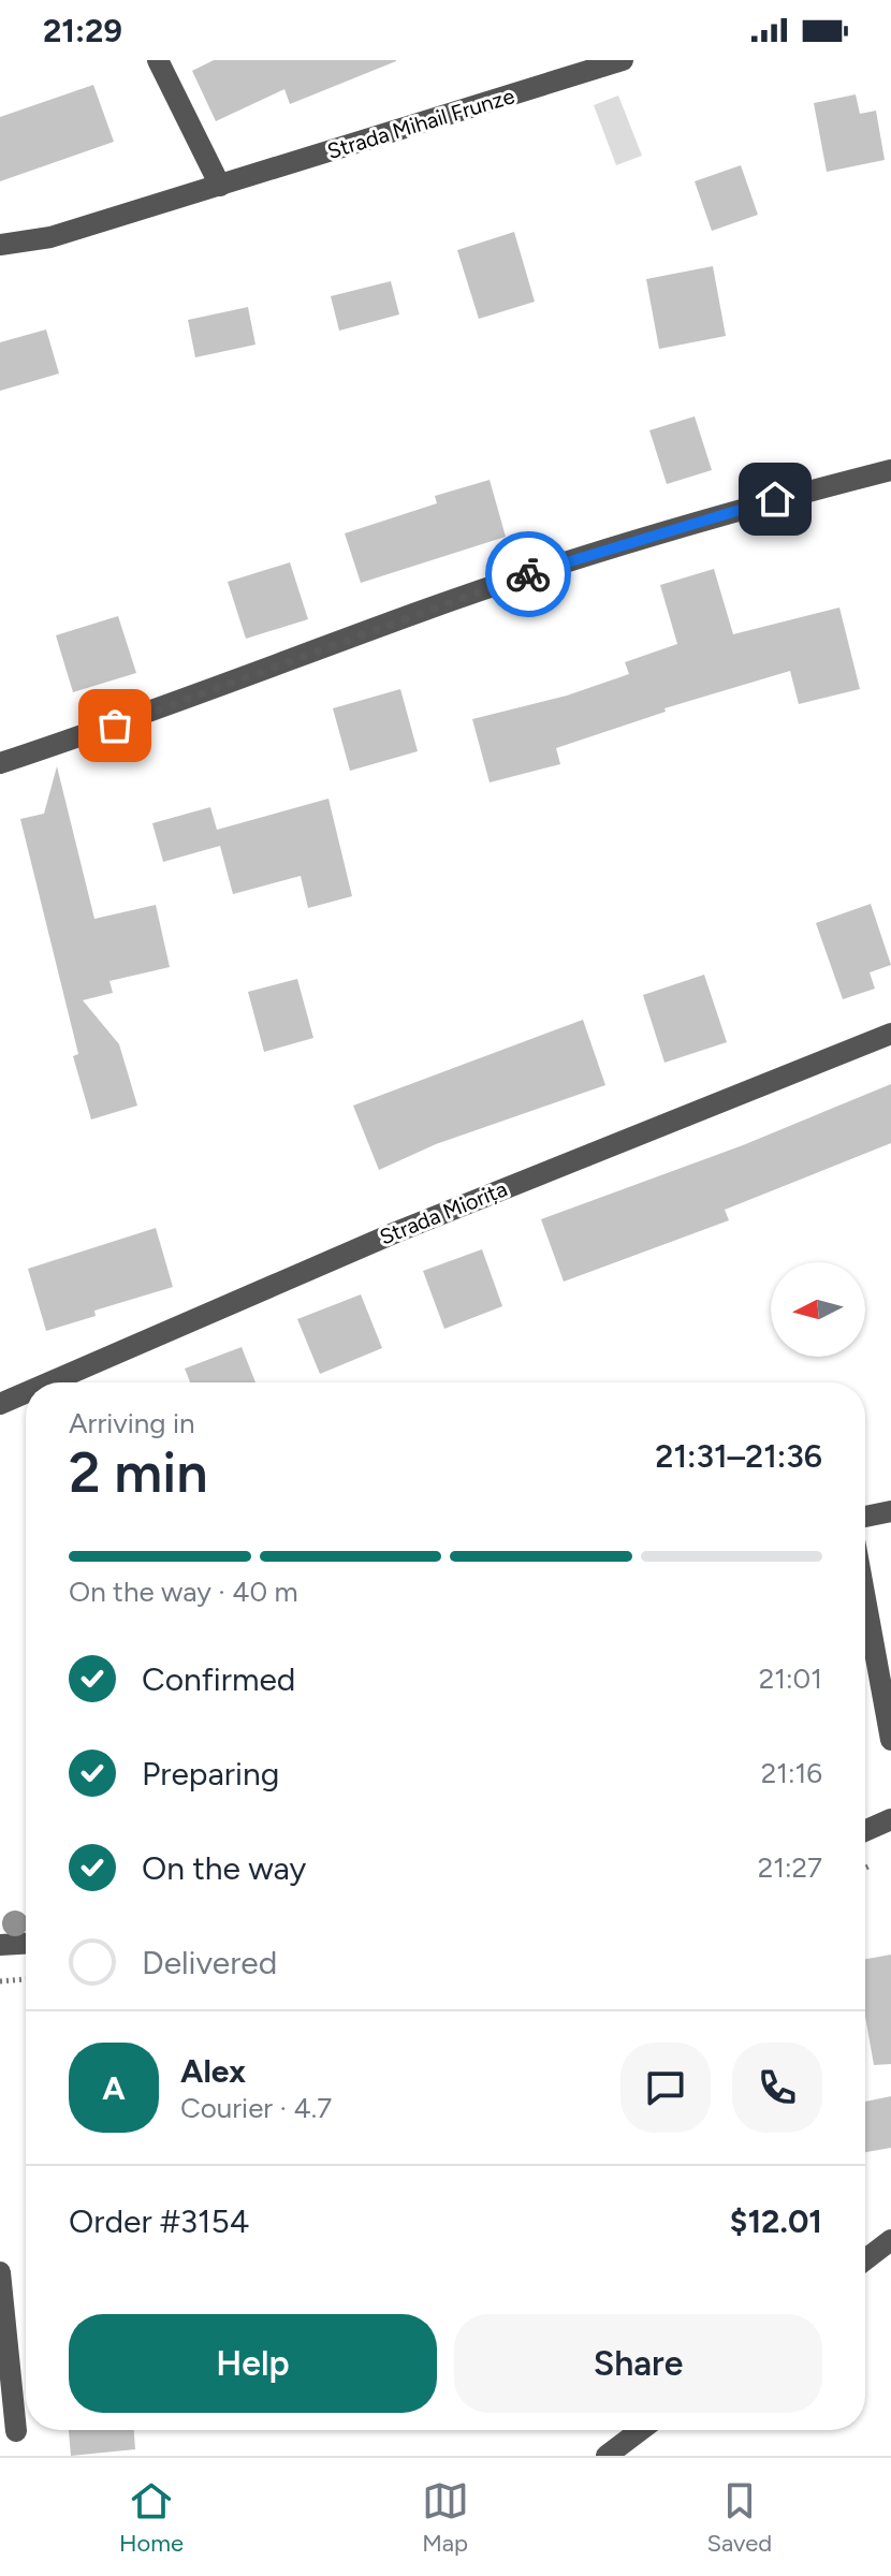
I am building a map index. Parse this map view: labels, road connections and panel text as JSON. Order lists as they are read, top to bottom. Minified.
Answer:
{"streets":{"street":["Strada Mihail Frunze","Strada Miorița"]},"north":"left","page":{"status":"21:29","heading":["2 min","Arriving in","21:31–21:36"],"panel":["Alex","Courier · 4.7","Order #3154","$12.01"],"bar":"On the way · 40 m","list":[["Confirmed","21:01"],["Preparing","21:16"],["On the way","21:27"],"Delivered"],"round":"A","buttons":["Help","Share"],"tabs":["Home","Map","Saved"]}}
